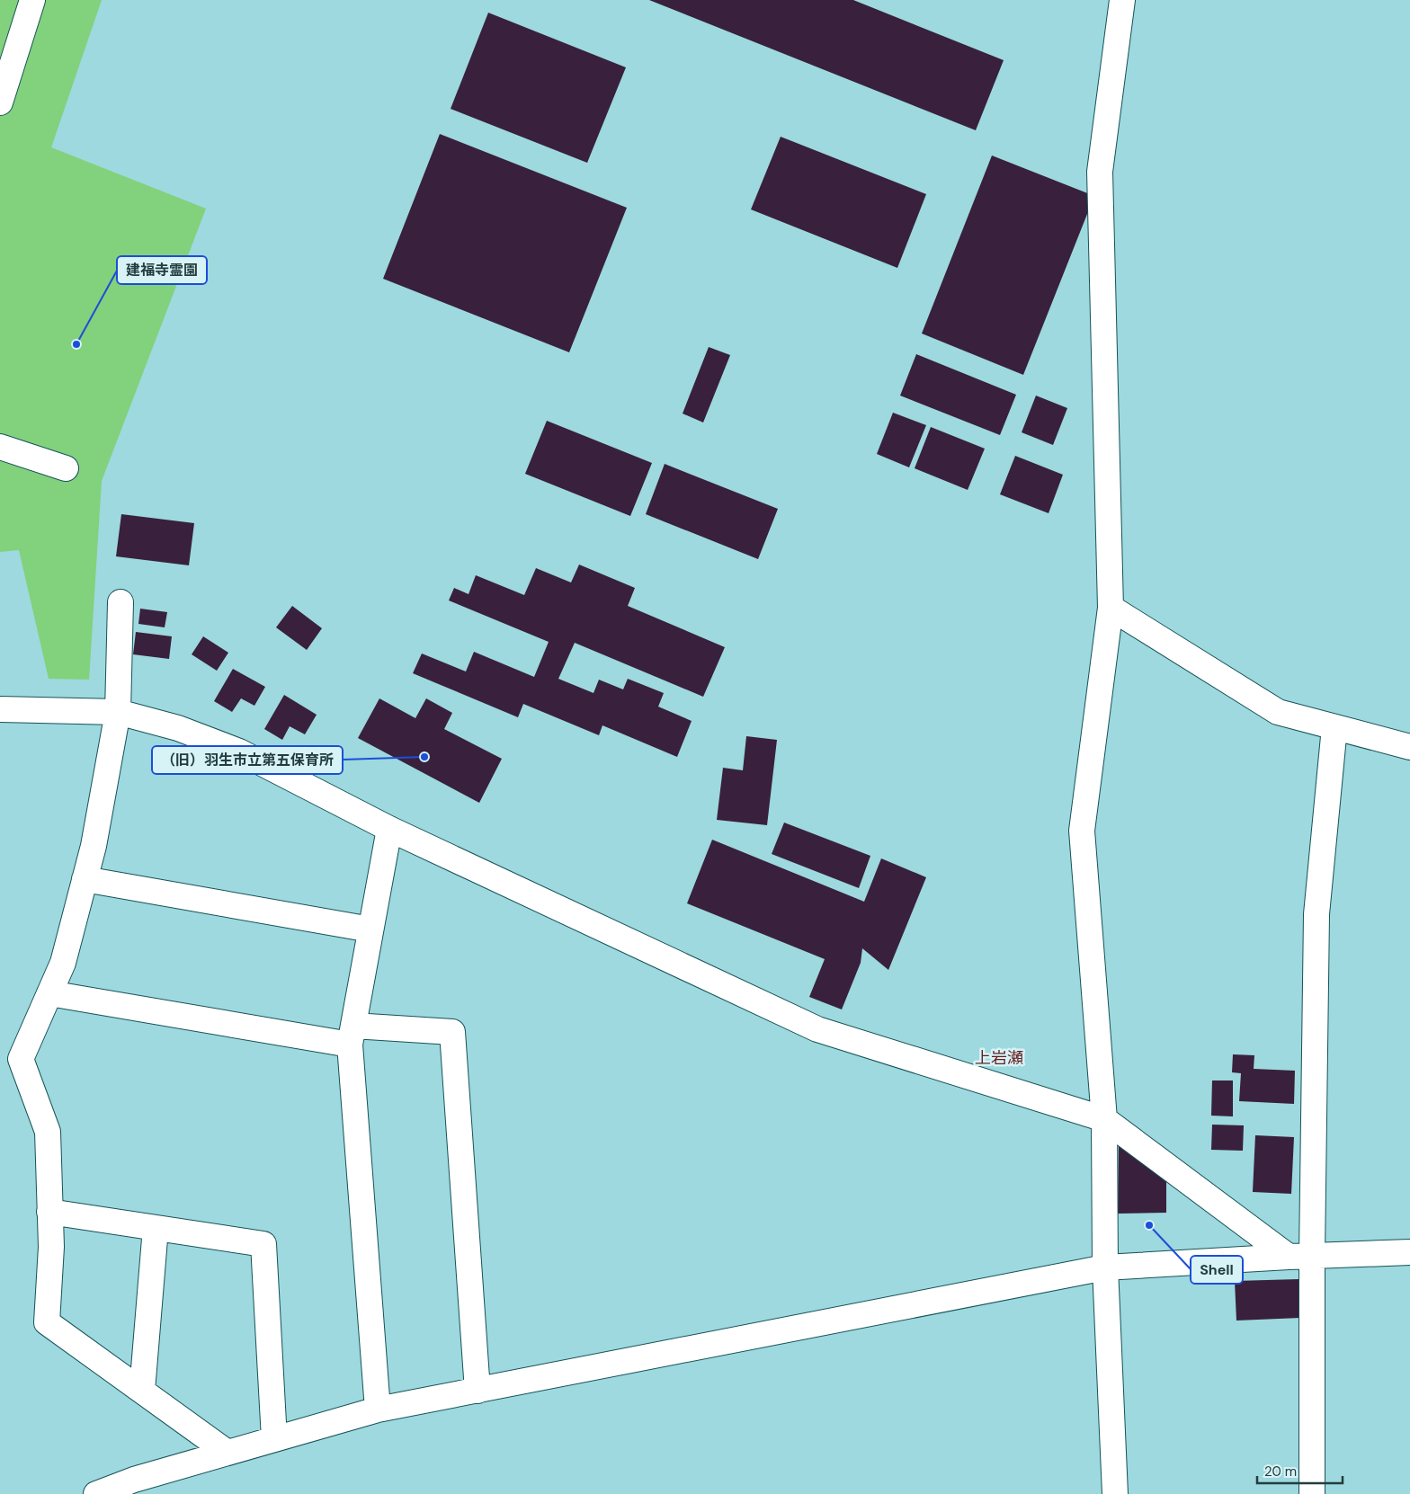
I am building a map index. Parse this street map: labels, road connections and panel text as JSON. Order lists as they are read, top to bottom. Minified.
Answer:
{"districts":["上岩瀬"],"places":["建福寺霊園","（旧）羽生市立第五保育所","Shell"],"scale_bar":"20 m"}
